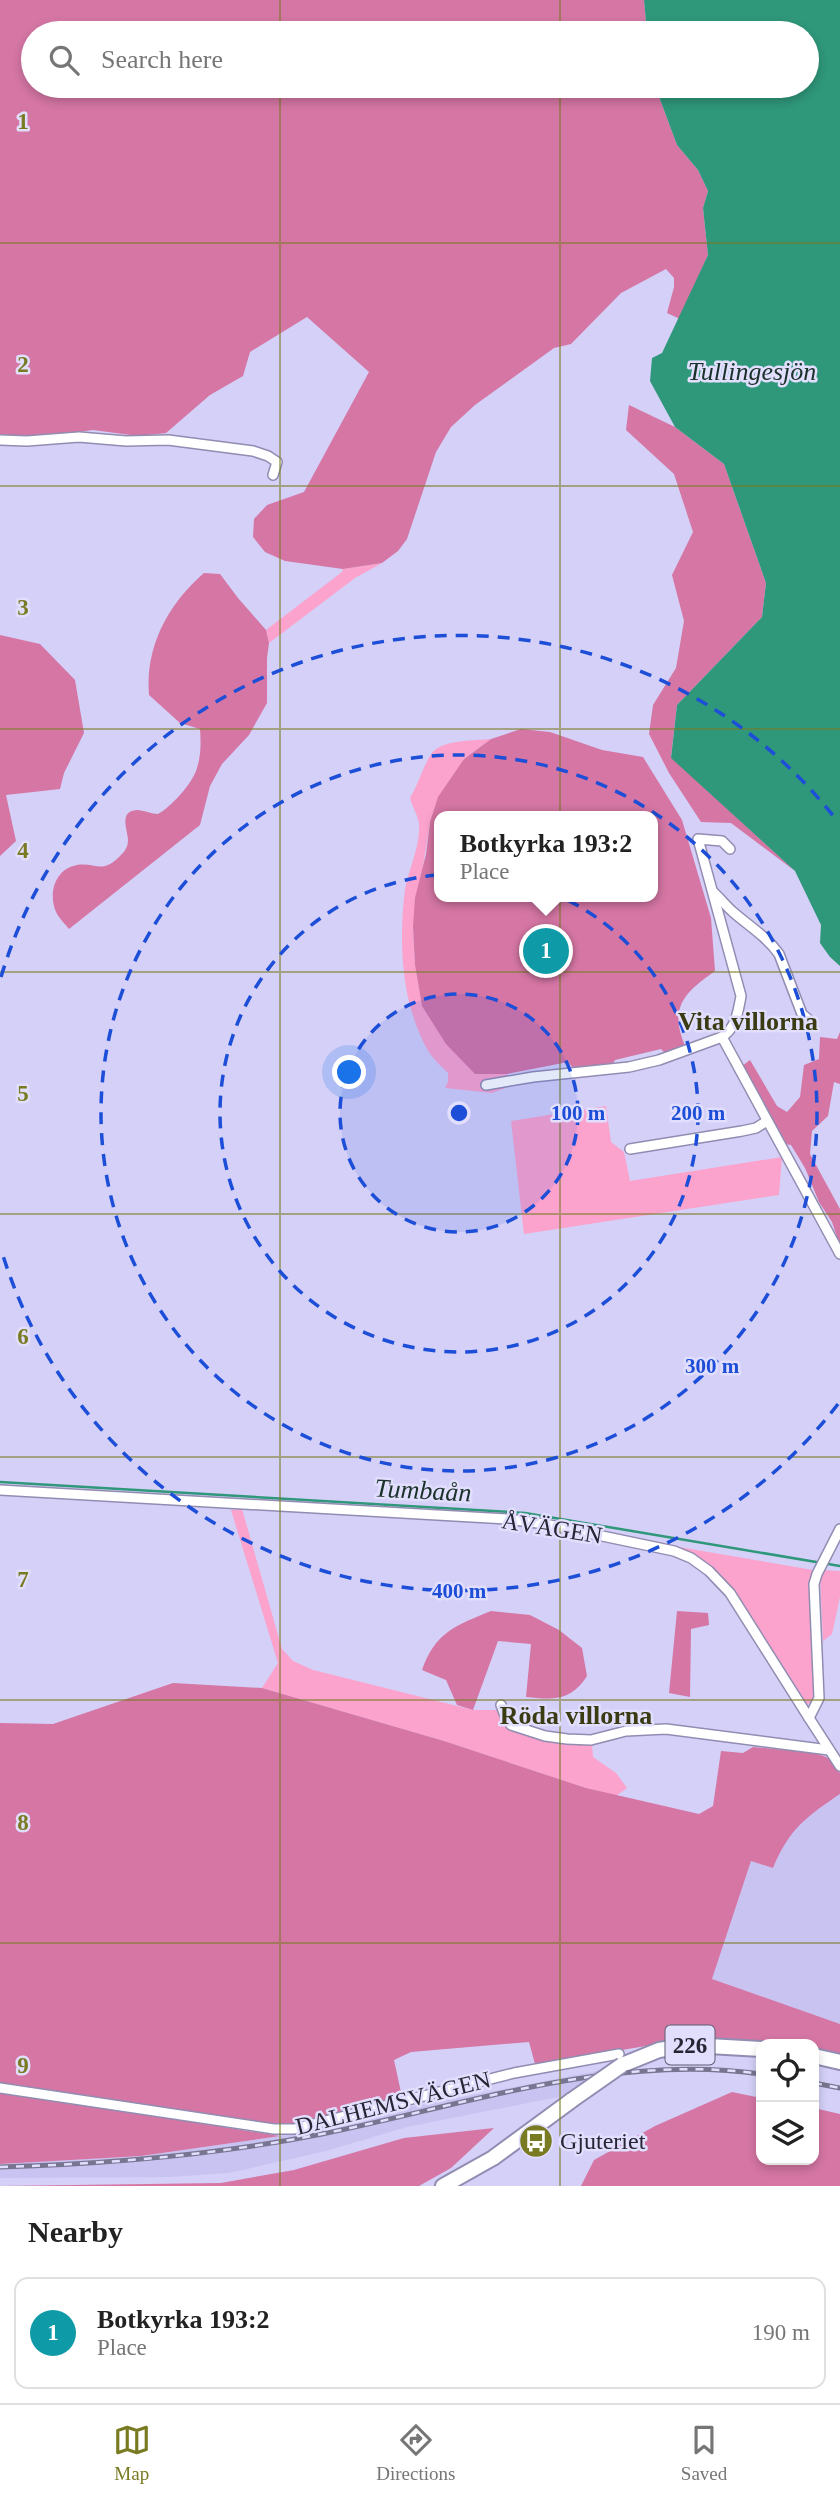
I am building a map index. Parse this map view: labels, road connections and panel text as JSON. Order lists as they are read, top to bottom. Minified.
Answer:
{"streets":{"main road":["226"],"street":["ÅVÄGEN","DALHEMSVÄGEN"]},"crossings":[["226","DALHEMSVÄGEN"]],"districts":["Vita villorna","Röda villorna"],"water":["Tullingesjön","Tumbaån"],"places":{"bus stop":["Gjuteriet"]},"page":{"search":"Search here","popup":["Botkyrka 193:2","Place"],"pins":"1","heading":"Nearby","list":[{"mark":"1","name":"Botkyrka 193:2","note":"Place","value":"190 m"}],"nav":["Map","Directions","Saved"]},"grid":{"rows":["1","2","3","4","5","6","7","8","9"]},"rings":["100 m","200 m","300 m","400 m"]}
